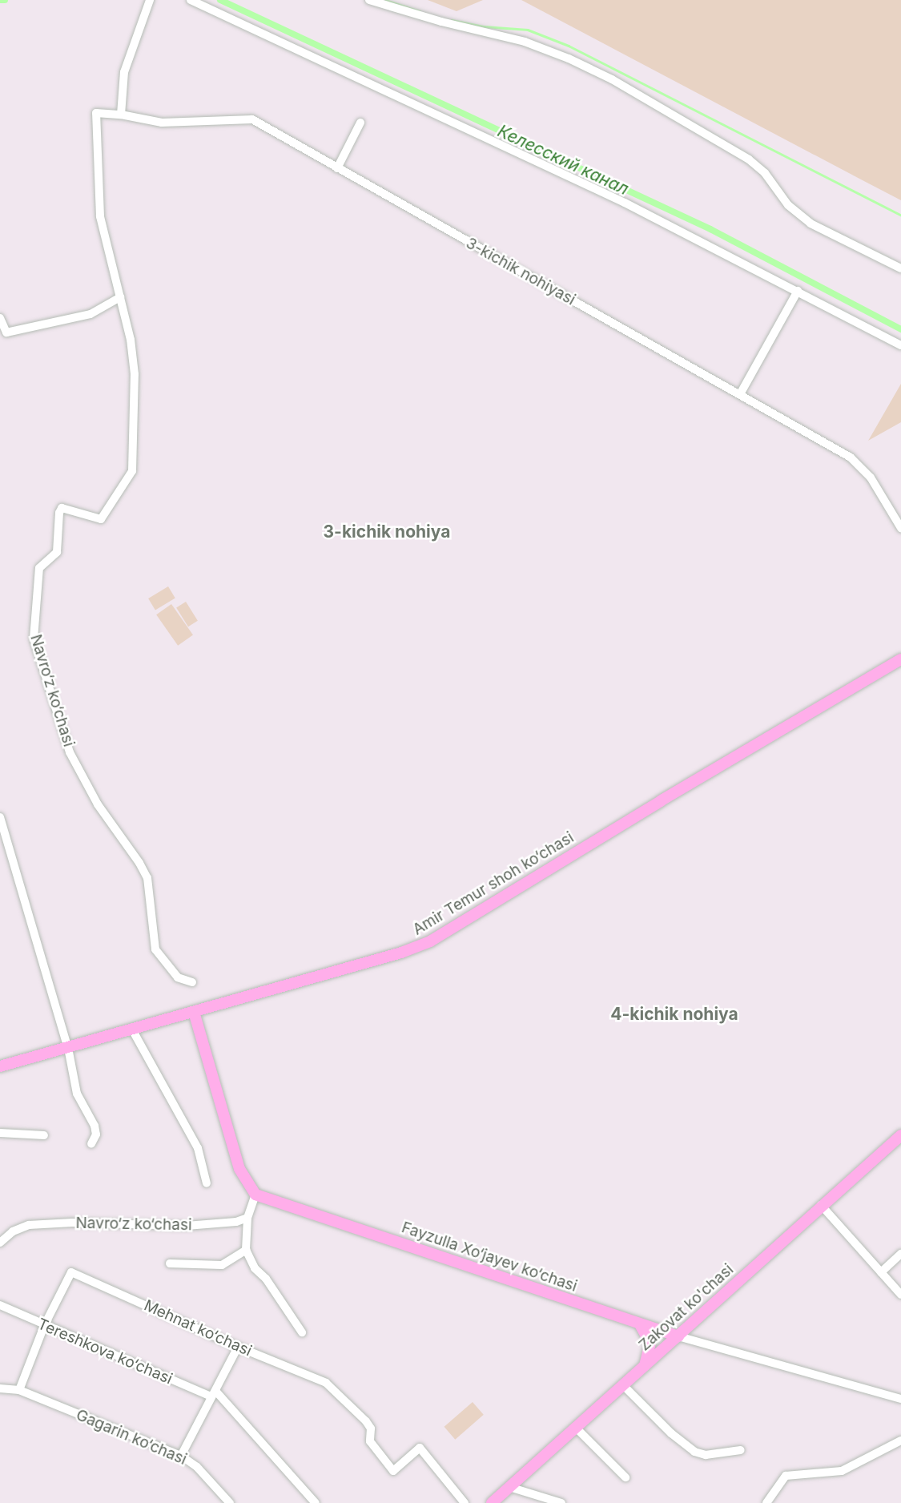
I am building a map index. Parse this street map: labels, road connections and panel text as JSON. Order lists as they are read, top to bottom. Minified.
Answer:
{"streets":{"main road":["Amir Temur shoh ko‘chasi","Fayzulla Xo‘jayev ko‘chasi","Zakovat ko'chasi"],"street":["3-kichik nohiyasi","Navro‘z ko‘chasi","Mehnat ko‘chasi","Tereshkova ko‘chasi","Gagarin ko‘chasi"]},"crossings":[["3-kichik nohiyasi","Navro‘z ko‘chasi"],["Fayzulla Xo‘jayev ko‘chasi","Zakovat ko'chasi"],["Mehnat ko‘chasi","Tereshkova ko‘chasi"]],"districts":["3-kichik nohiya","4-kichik nohiya"],"water":["Келесский канал"]}
